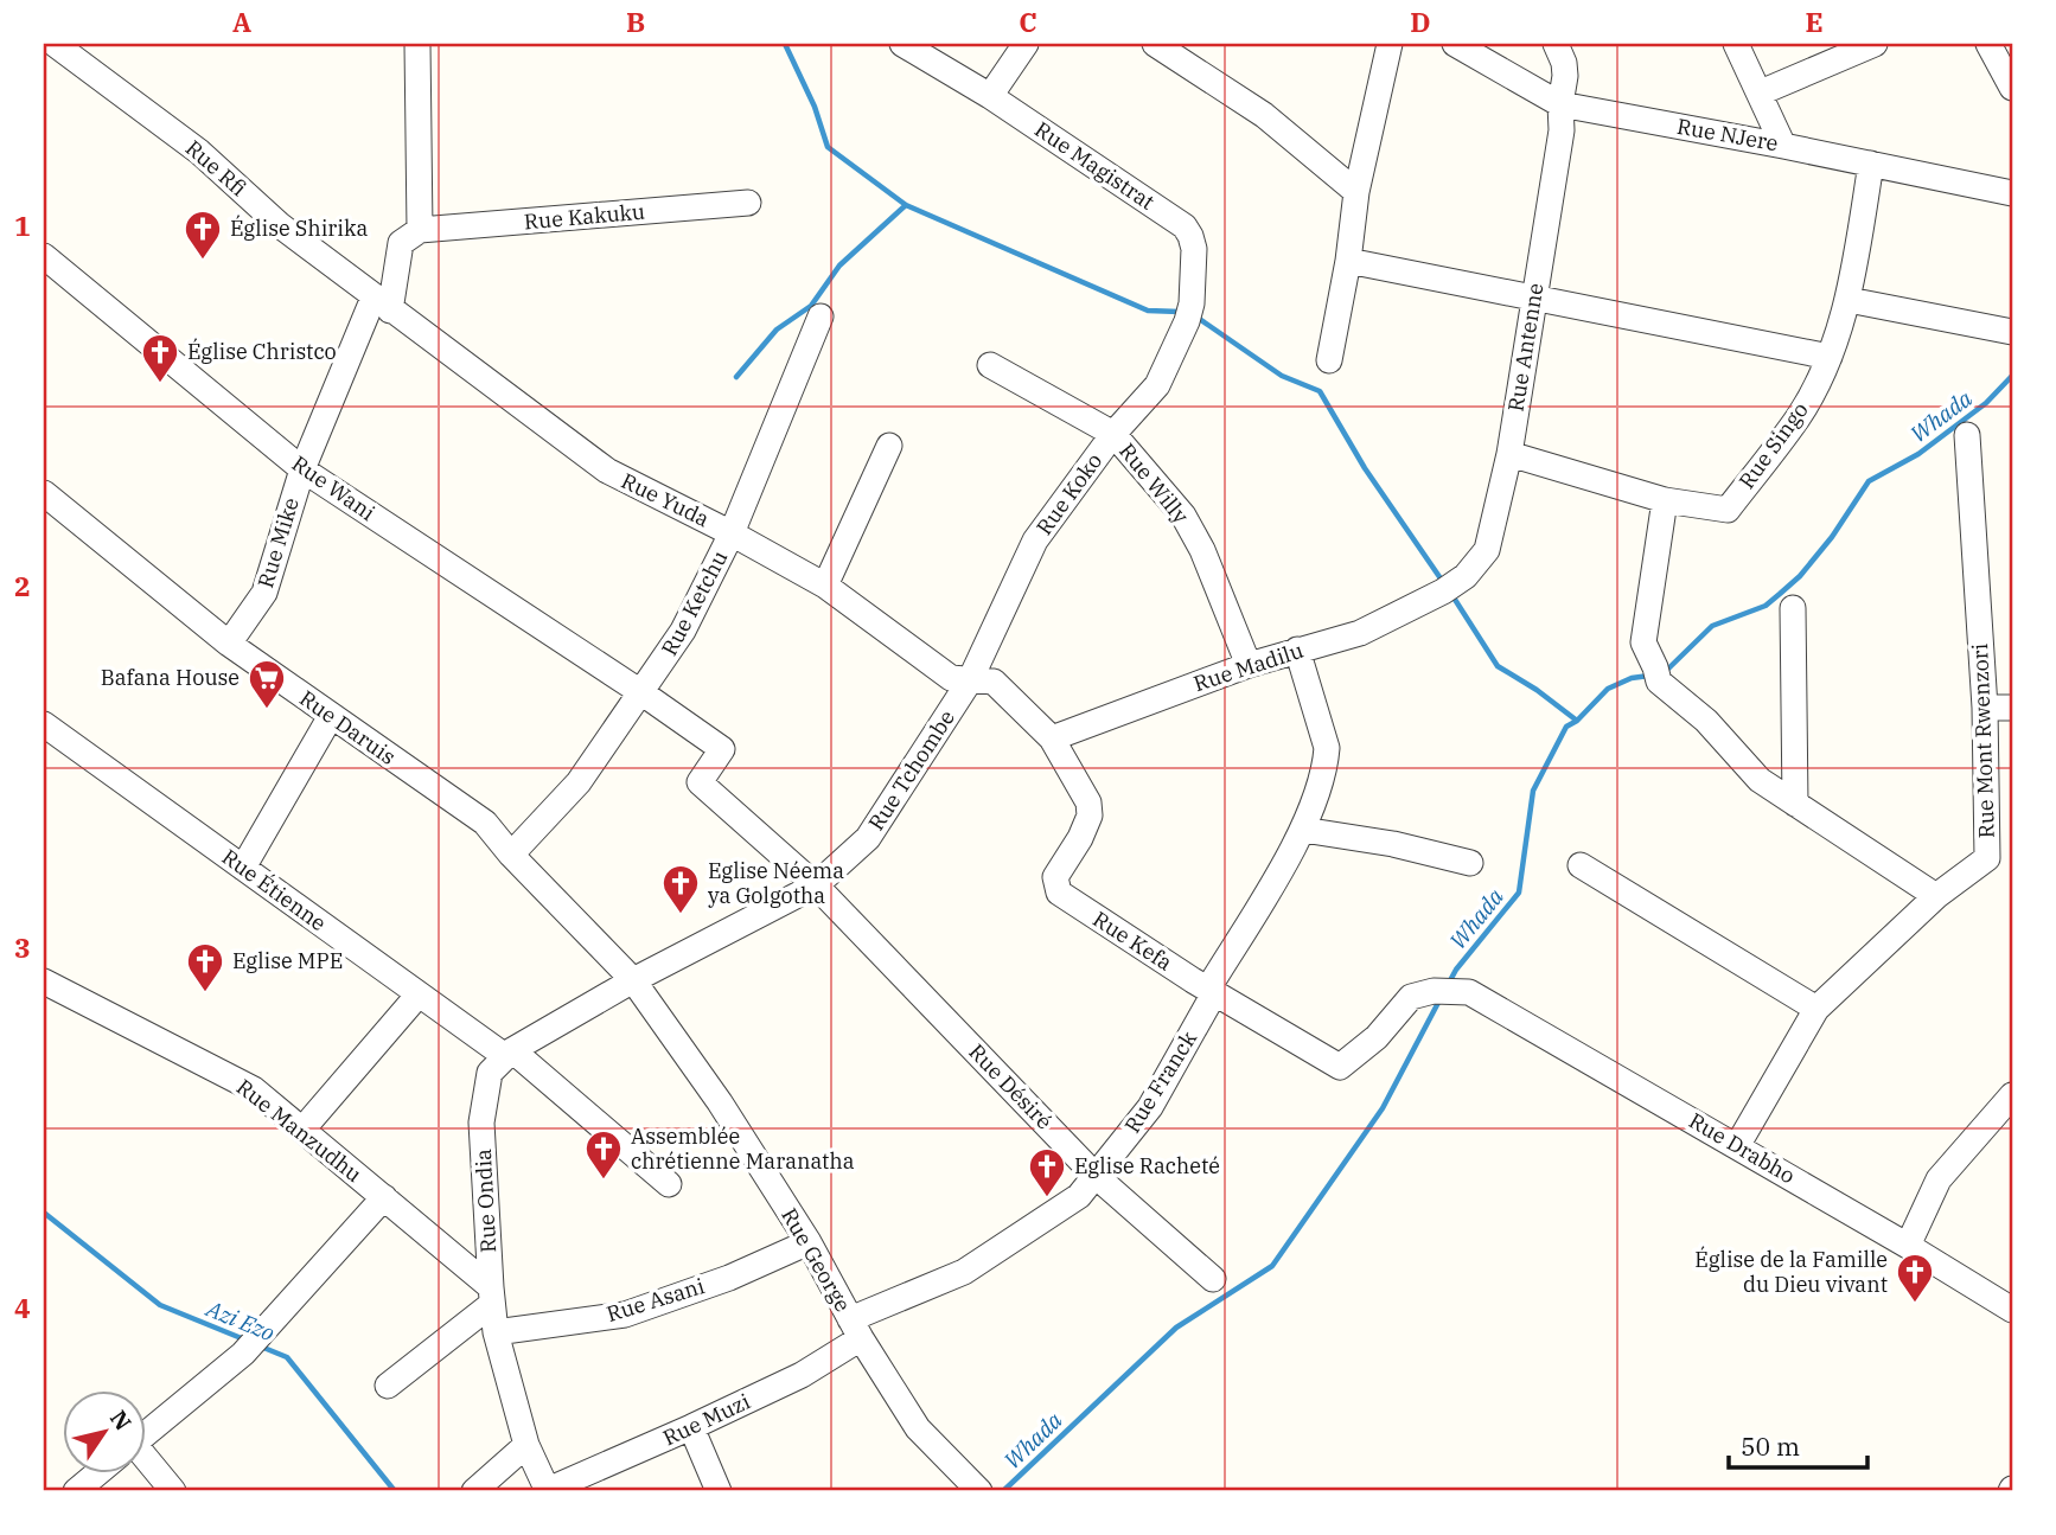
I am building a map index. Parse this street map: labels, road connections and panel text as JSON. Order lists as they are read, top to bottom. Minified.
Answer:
{"streets":{"street":["Rue NJere","Rue Magistrat","Rue Rfi","Rue Kakuku","Rue Antenne","Rue Singo","Rue Willy","Rue Wani","Rue Koko","Rue Yuda","Rue Mike","Rue Ketchu","Rue Madilu","Rue Daruis","Rue Mont Rwenzori","Rue Tchombe","Rue Étienne","Rue Kefa","Rue Franck","Rue Désiré","Rue Manzudhu","Rue Drabho","Rue Ondia","Rue George","Rue Asani","Rue Muzi"]},"crossings":[["Rue NJere","Rue Antenne"],["Rue NJere","Rue Singo"],["Rue Magistrat","Rue Koko"],["Rue Rfi","Rue Yuda"],["Rue Rfi","Rue Mike"],["Rue Kakuku","Rue Mike"],["Rue Antenne","Rue Singo"],["Rue Antenne","Rue Madilu"],["Rue Willy","Rue Koko"],["Rue Willy","Rue Madilu"],["Rue Wani","Rue Mike"],["Rue Wani","Rue Ketchu"],["Rue Wani","Rue Tchombe"],["Rue Wani","Rue Désiré"],["Rue Koko","Rue Yuda"],["Rue Koko","Rue Tchombe"],["Rue Koko","Rue Kefa"],["Rue Yuda","Rue Mike"],["Rue Yuda","Rue Ketchu"],["Rue Yuda","Rue Tchombe"],["Rue Yuda","Rue Kefa"],["Rue Mike","Rue Daruis"],["Rue Ketchu","Rue Daruis"],["Rue Madilu","Rue Kefa"],["Rue Madilu","Rue Franck"],["Rue Daruis","Rue Tchombe"],["Rue Daruis","Rue George"],["Rue Mont Rwenzori","Rue Drabho"],["Rue Tchombe","Rue Kefa"],["Rue Tchombe","Rue Désiré"],["Rue Tchombe","Rue George"],["Rue Étienne","Rue Ondia"],["Rue Kefa","Rue Franck"],["Rue Kefa","Rue Drabho"],["Rue Franck","Rue Désiré"],["Rue Franck","Rue George"],["Rue Franck","Rue Muzi"],["Rue Manzudhu","Rue Ondia"],["Rue Ondia","Rue Asani"],["Rue Ondia","Rue Muzi"],["Rue George","Rue Asani"],["Rue George","Rue Muzi"]],"water":["Whada","Azi Ezo"],"places":{"church":["Église Shirika","Église Christco","Eglise Néema ya Golgotha","Eglise MPE","Assemblée chrétienne Maranatha","Eglise Racheté","Église de la Famille du Dieu vivant"],"supermarket":["Bafana House"]},"scale_bar":"50 m","north":"top right","grid":{"columns":["A","B","C","D","E"],"rows":["1","2","3","4"]}}
